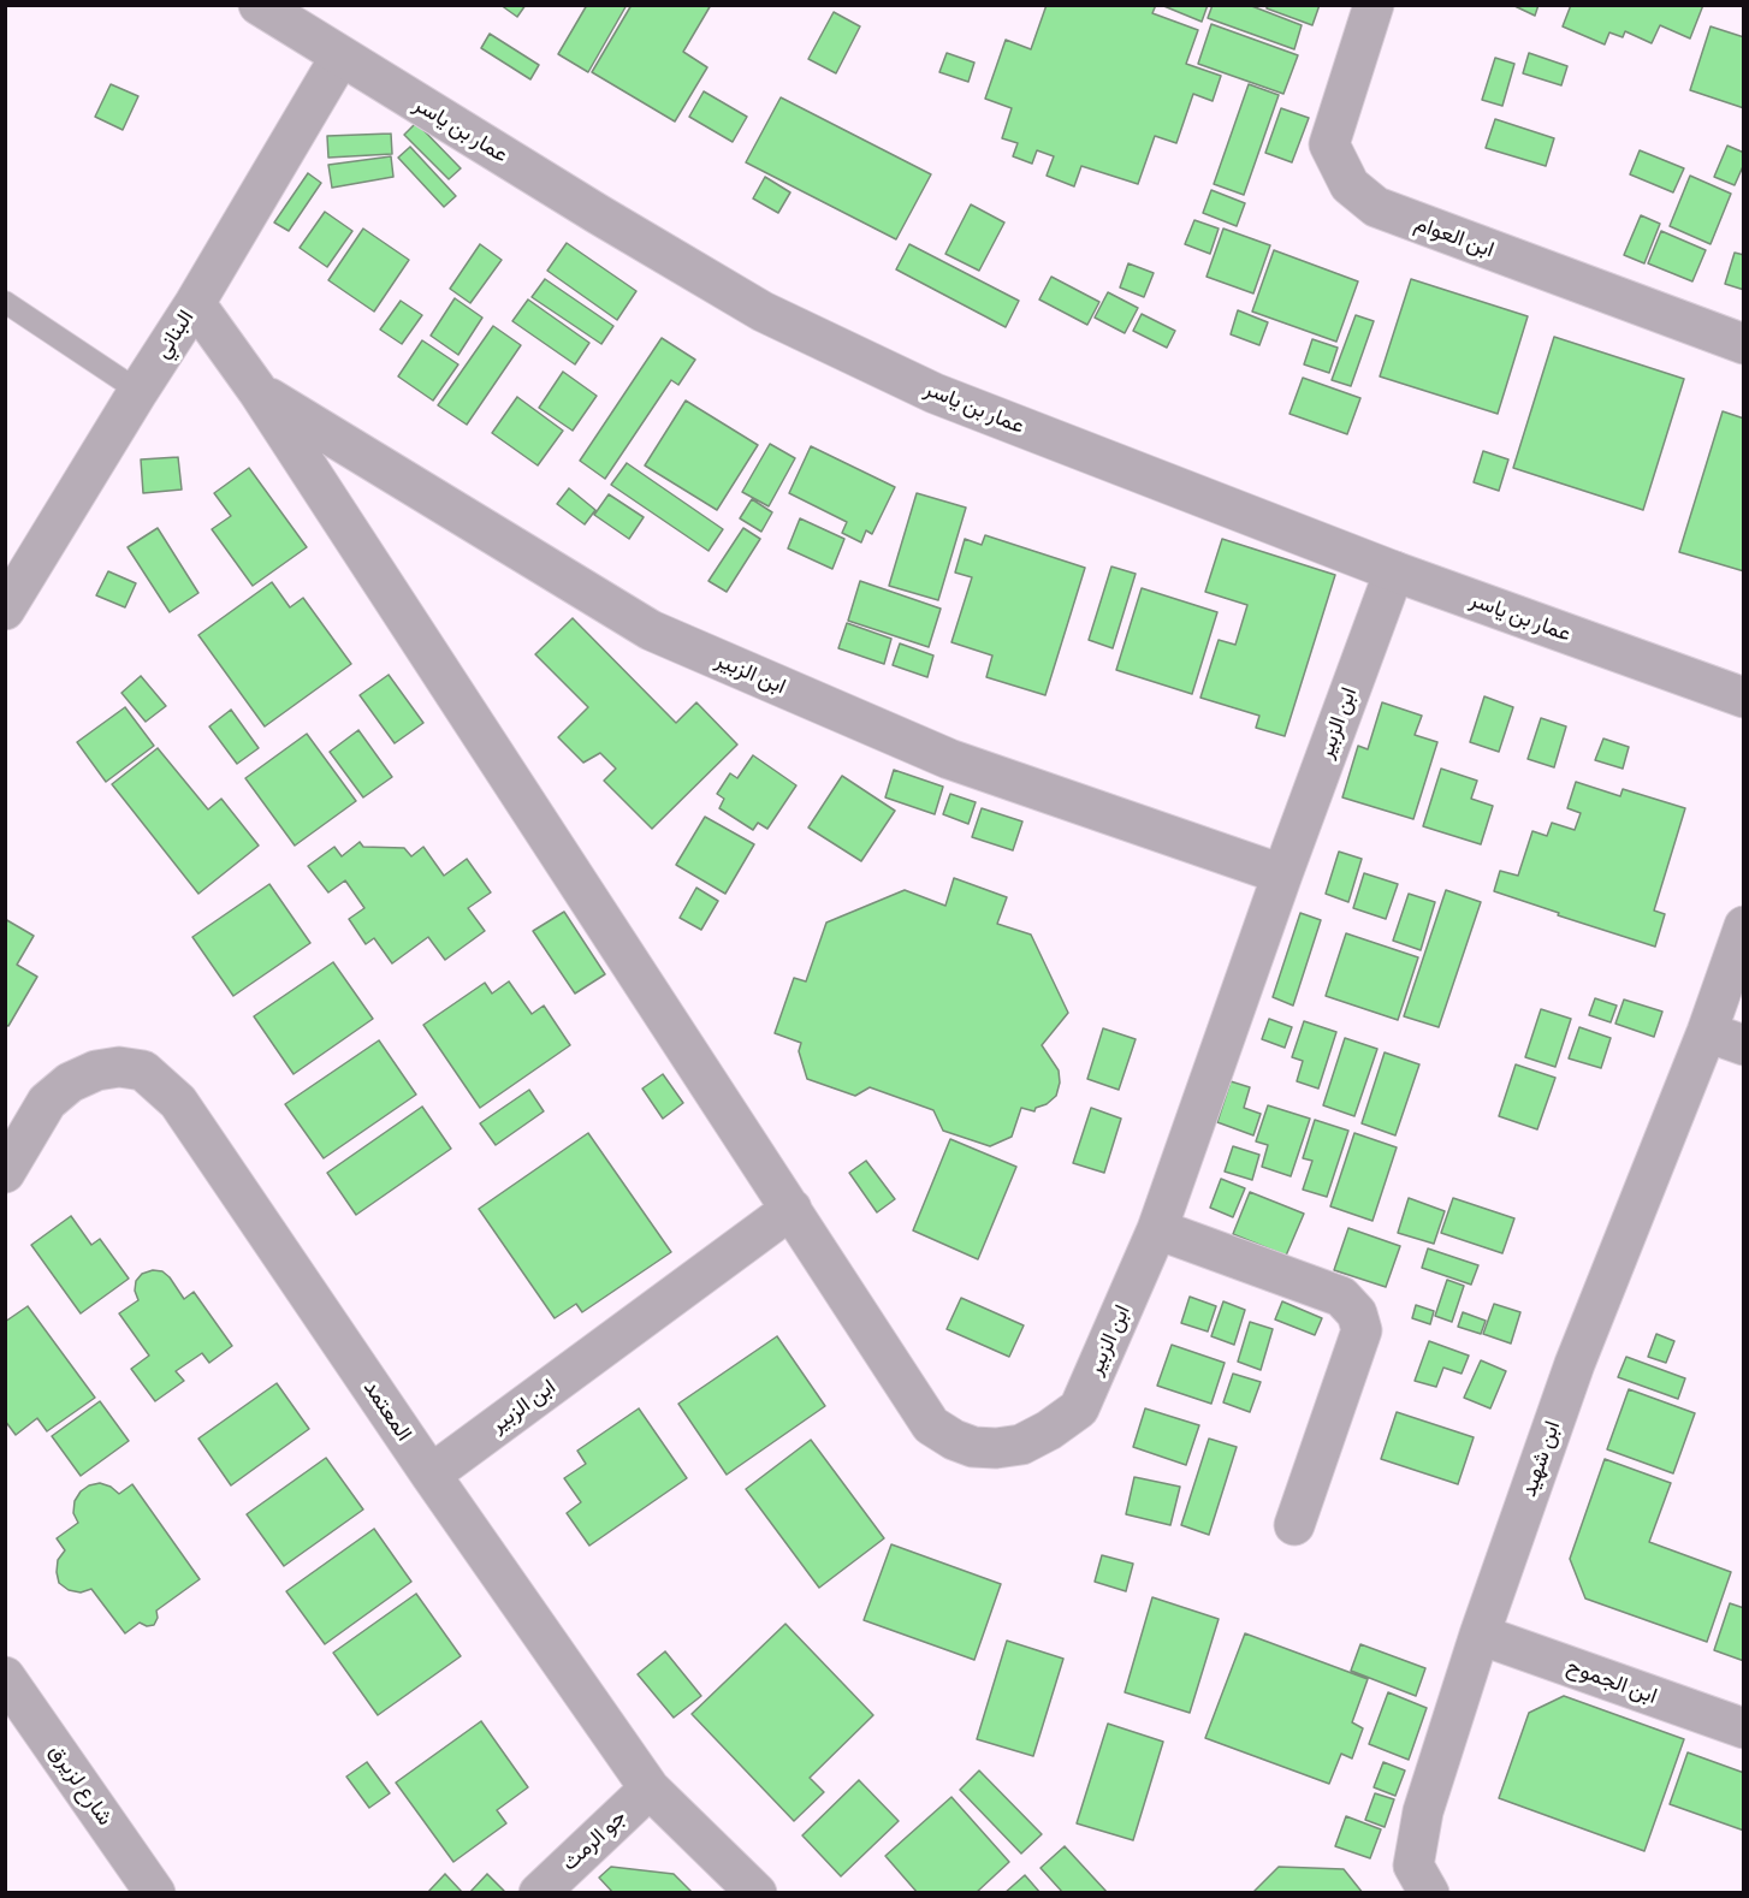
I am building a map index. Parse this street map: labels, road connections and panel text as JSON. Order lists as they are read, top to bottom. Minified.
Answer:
{"streets":{"street":["عمار بن ياسر","ابن العوام","البناني","ابن الزبير","المعتمد","ابن شهيد","ابن الجموح","شارع لزيرق","جو الرمث"]},"crossings":[["عمار بن ياسر","البناني"],["عمار بن ياسر","ابن الزبير"],["البناني","ابن الزبير"],["ابن الزبير","المعتمد"],["المعتمد","جو الرمث"],["ابن شهيد","ابن الجموح"]]}
